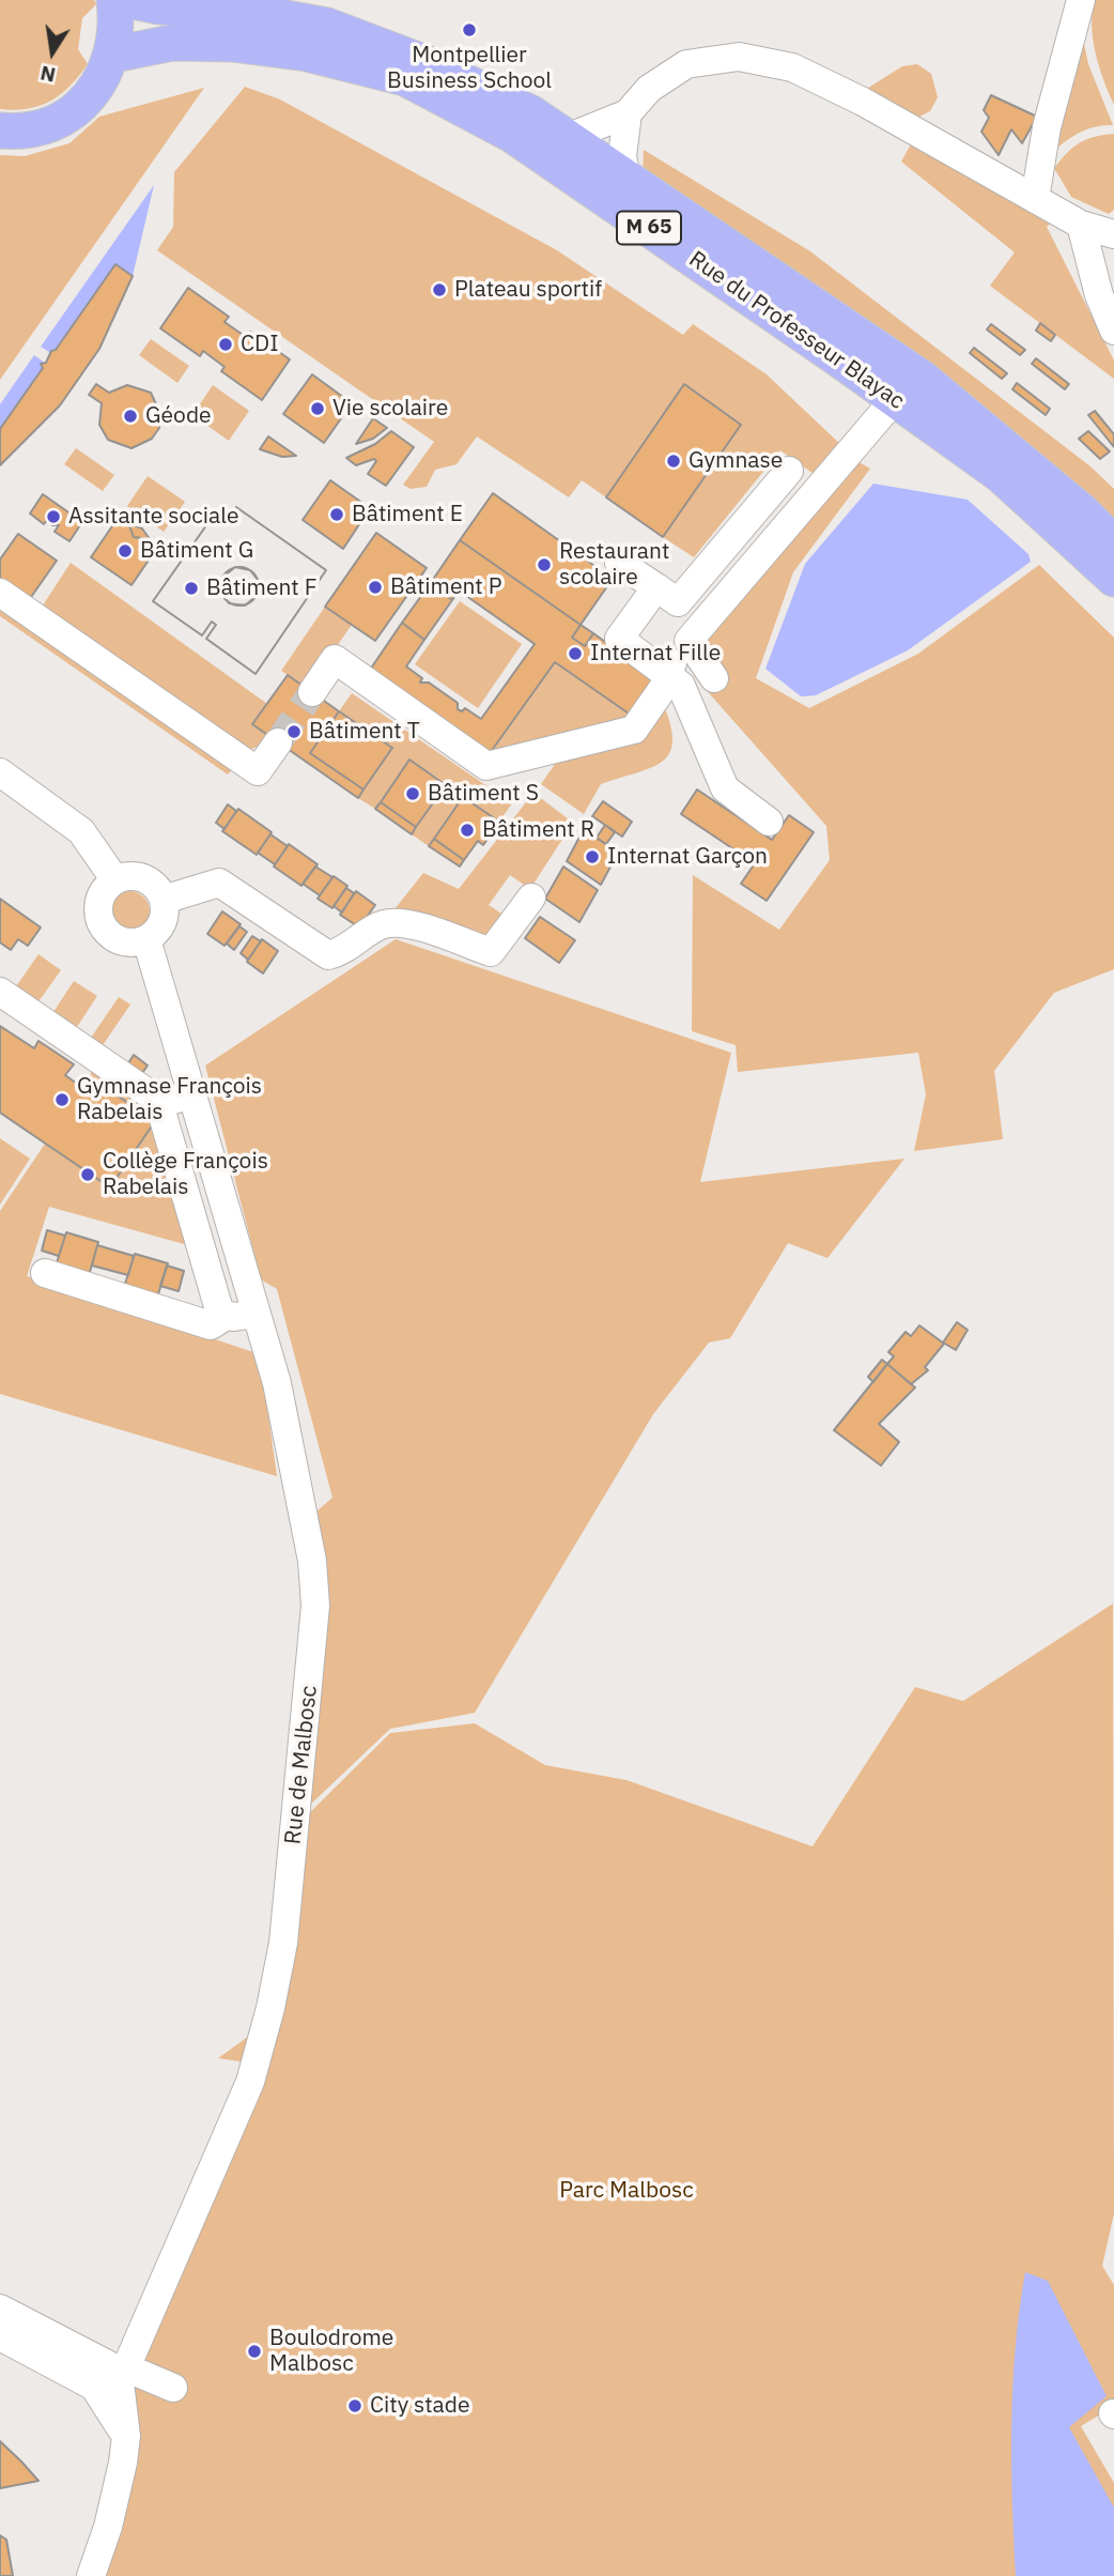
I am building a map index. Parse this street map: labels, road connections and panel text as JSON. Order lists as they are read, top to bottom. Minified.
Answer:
{"streets":{"main road":["M 65","Rue du Professeur Blayac"],"street":["Rue de Malbosc"]},"parks":["Parc Malbosc"],"places":["Montpellier Business School","Plateau sportif","CDI","Vie scolaire","Géode","Gymnase","Bâtiment E","Assitante sociale","Bâtiment G","Restaurant scolaire","Bâtiment P","Bâtiment F","Internat Fille","Bâtiment T","Bâtiment S","Bâtiment R","Internat Garçon","Gymnase François Rabelais","Collège François Rabelais","Boulodrome Malbosc","City stade"],"north":"bottom"}
